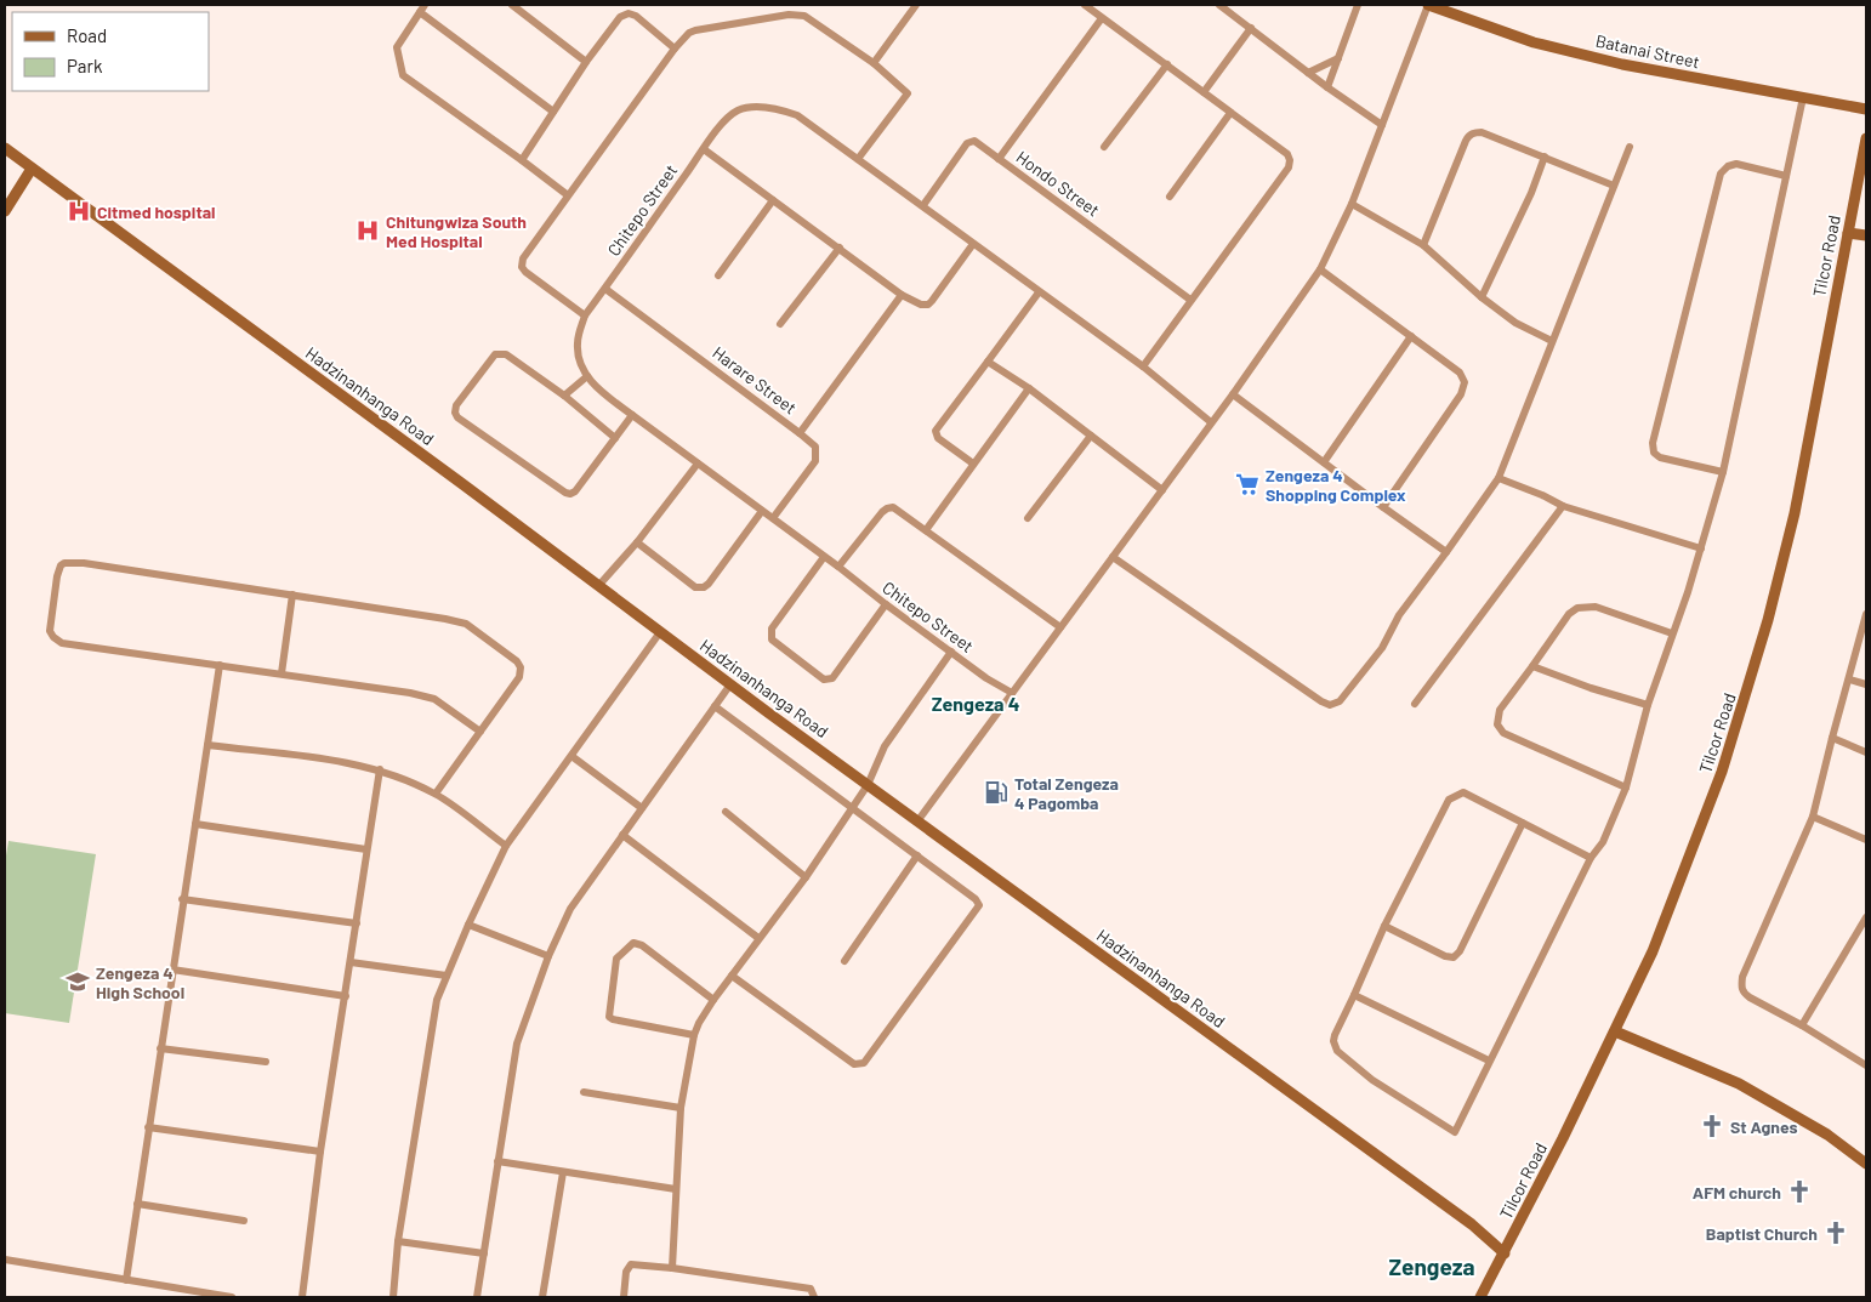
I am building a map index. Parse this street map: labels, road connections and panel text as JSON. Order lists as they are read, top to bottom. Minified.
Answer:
{"streets":{"street":["Batanai Street","Hondo Street","Chitepo Street","Tilcor Road","Harare Street","Hadzinanhanga Road"]},"crossings":[["Hondo Street","Chitepo Street"],["Chitepo Street","Harare Street"],["Tilcor Road","Hadzinanhanga Road"]],"districts":["Zengeza 4","Zengeza"],"places":{"hospital":["Citmed hospital","Chitungwiza South Med Hospital"],"supermarket":["Zengeza 4 Shopping Complex"],"fuel station":["Total Zengeza 4 Pagomba"],"school or university":["Zengeza 4 High School"],"church":["St Agnes","AFM church","Baptist Church"]},"legend":["Road","Park"]}
